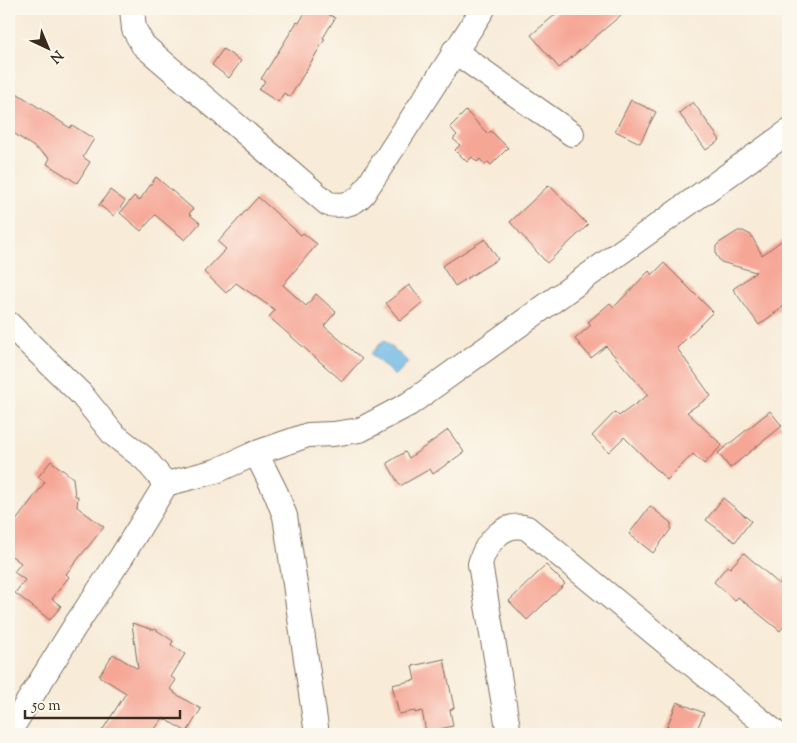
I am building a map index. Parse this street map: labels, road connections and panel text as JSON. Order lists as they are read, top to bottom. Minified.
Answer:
{"scale_bar":"50 m","north":"bottom right"}
